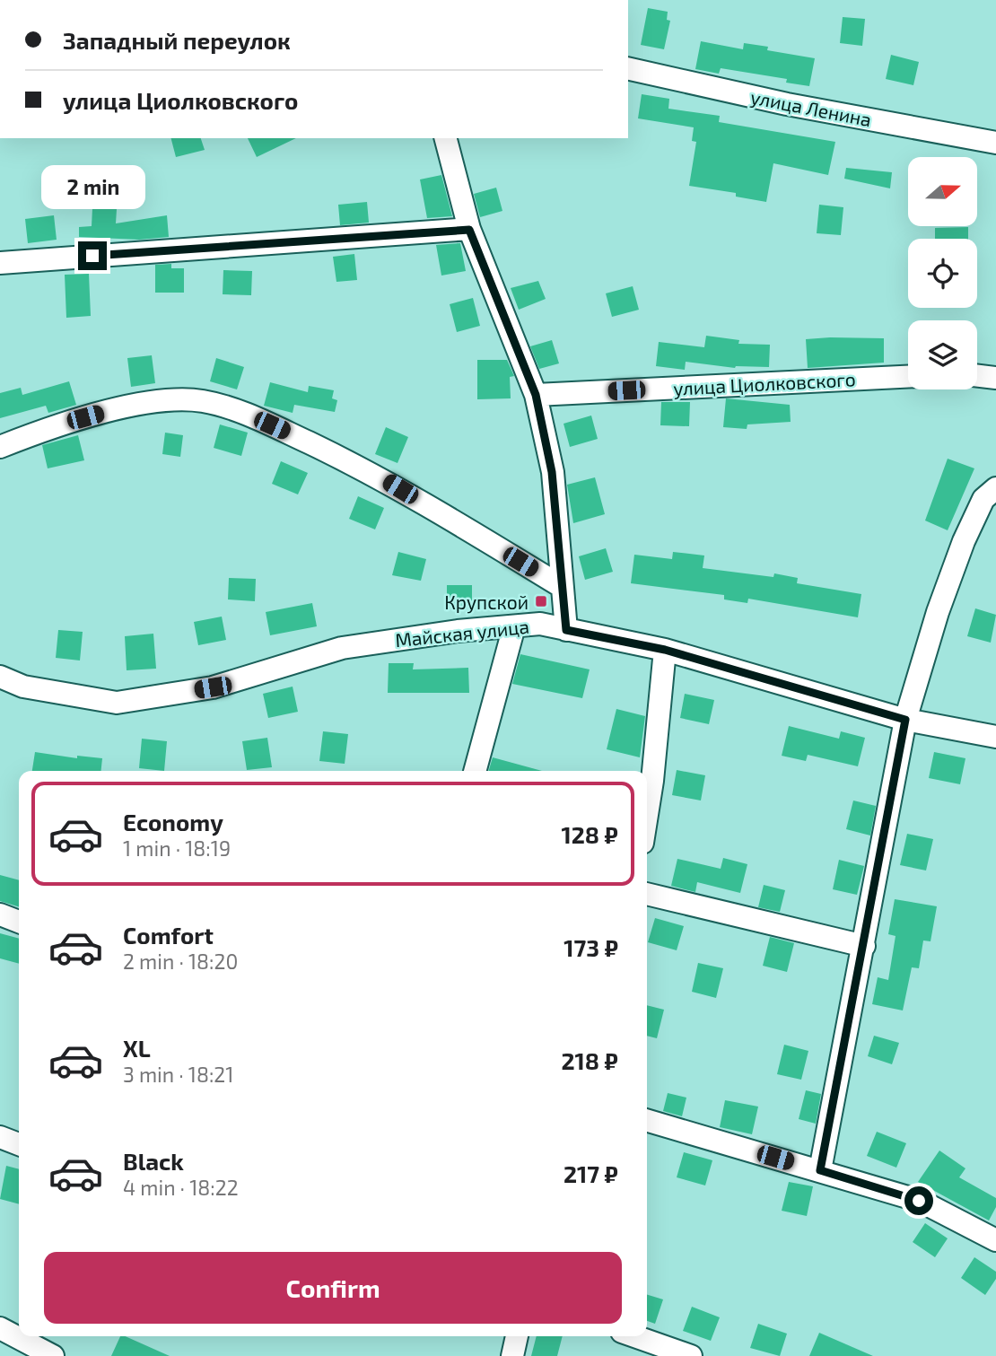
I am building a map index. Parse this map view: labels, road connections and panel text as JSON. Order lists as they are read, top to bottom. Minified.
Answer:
{"streets":{"street":["улица Ленина","улица Циолковского","Майская улица"]},"places":{"transit":["Крупской"]},"north":"right","page":{"banner":["Западный переулок","улица Циолковского"],"bubble":"2 min","list":[{"name":"Economy","note":"1 min · 18:19","value":"128 ₽"},{"name":"Comfort","note":"2 min · 18:20","value":"173 ₽"},{"name":"XL","note":"3 min · 18:21","value":"218 ₽"},{"name":"Black","note":"4 min · 18:22","value":"217 ₽"}],"buttons":"Confirm"}}
